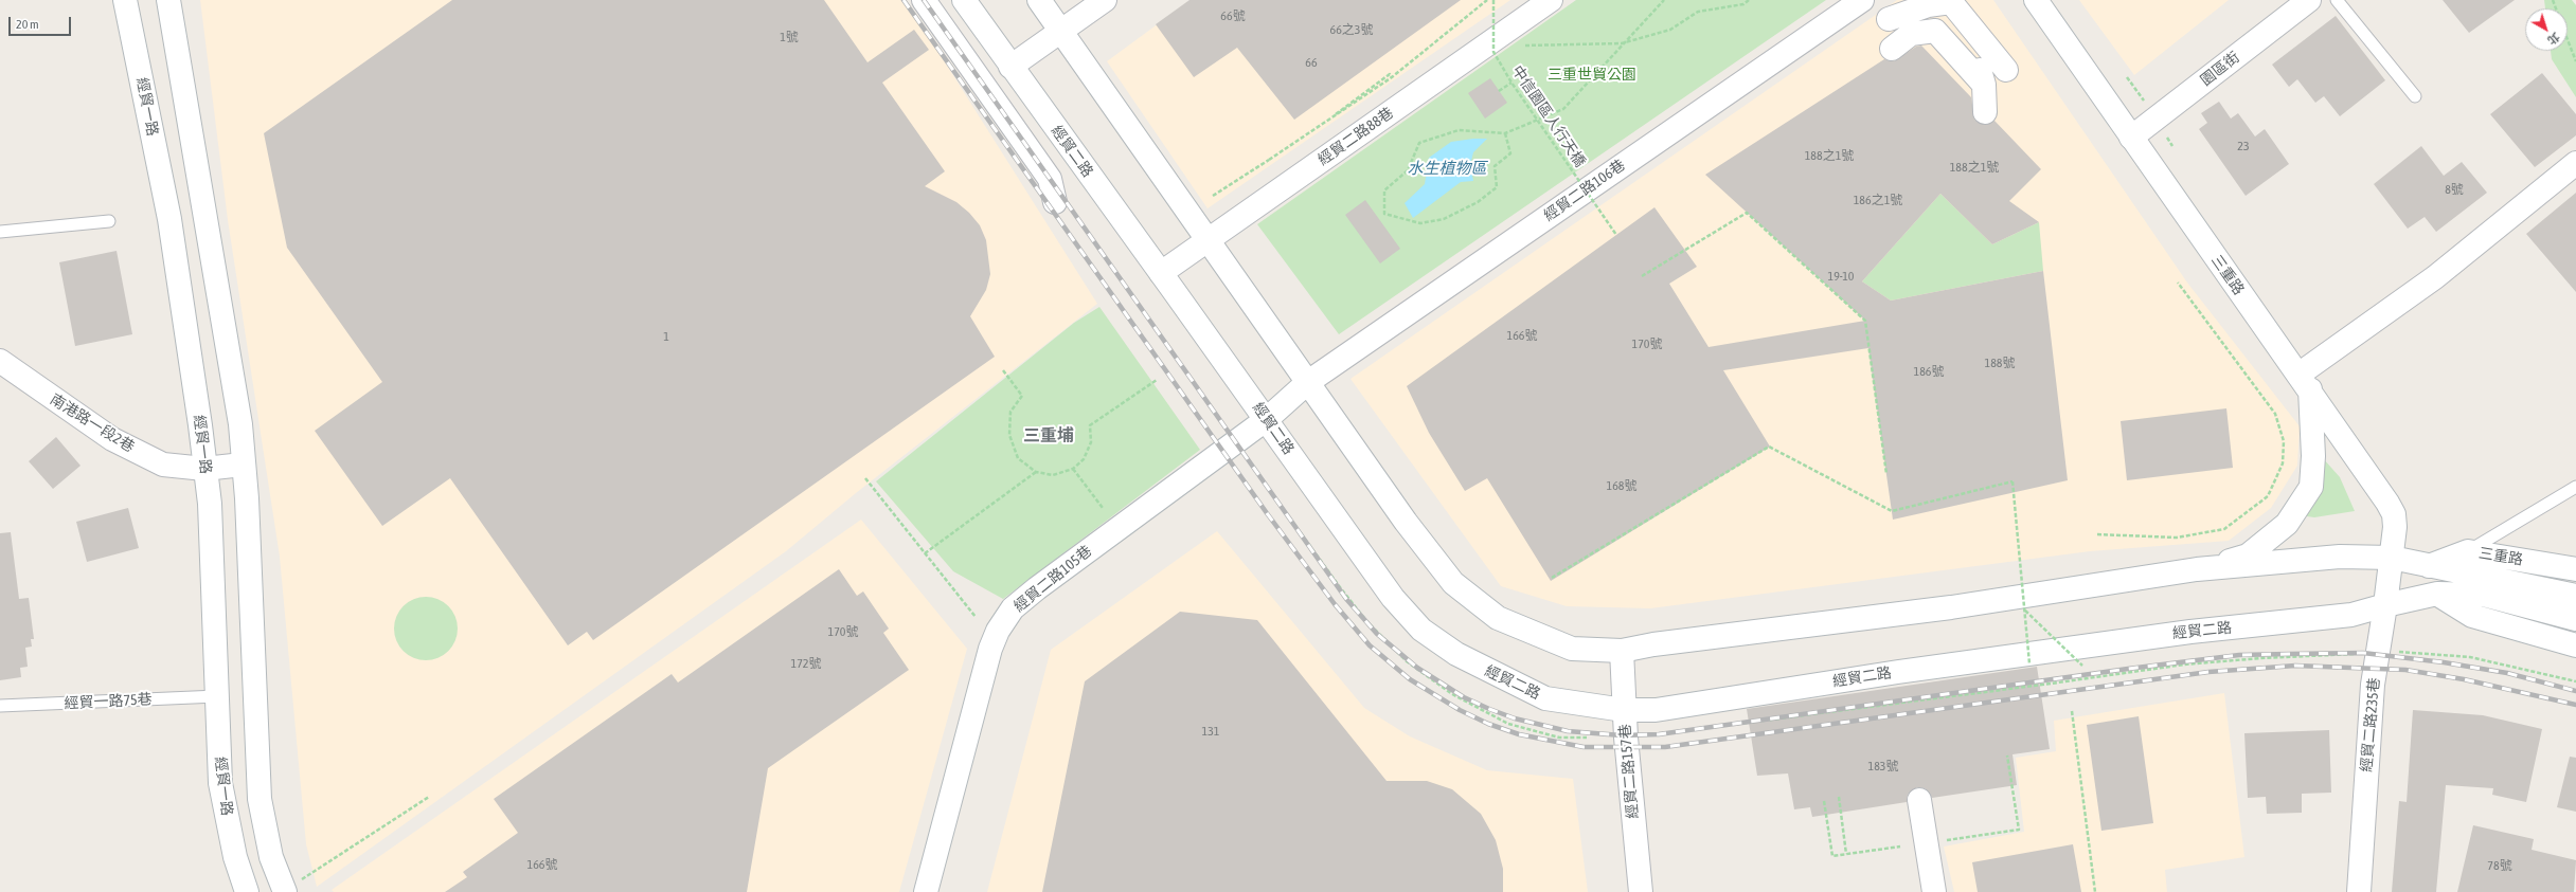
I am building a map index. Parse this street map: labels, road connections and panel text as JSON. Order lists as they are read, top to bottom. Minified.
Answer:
{"streets":{"street":["園區街","經貿一路","經貿二路88巷","經貿二路","經貿二路106巷","三重路","南港路一段2巷","經貿二路105巷","經貿二路235巷","經貿二路157巷"],"lane":["經貿一路75巷"],"path":["中信園區人行天橋"]},"crossings":[["園區街","三重路"],["經貿一路","南港路一段2巷"],["經貿一路","經貿一路75巷"],["經貿二路88巷","經貿二路"],["經貿二路","經貿二路105巷"],["經貿二路","經貿二路235巷"],["經貿二路","經貿二路157巷"],["經貿二路106巷","經貿二路105巷"],["三重路","經貿二路235巷"]],"districts":["三重埔"],"water":["水生植物區"],"parks":["三重世貿公園"],"house_numbers":["66號","66之3號","1號","66","23","188之1號","188之1號","8號","186之1號","19-10","166號","1","170號","188號","186號","168號","170號","172號","131","183號","166號","78號"],"scale_bar":"20 m","north":"bottom right"}
